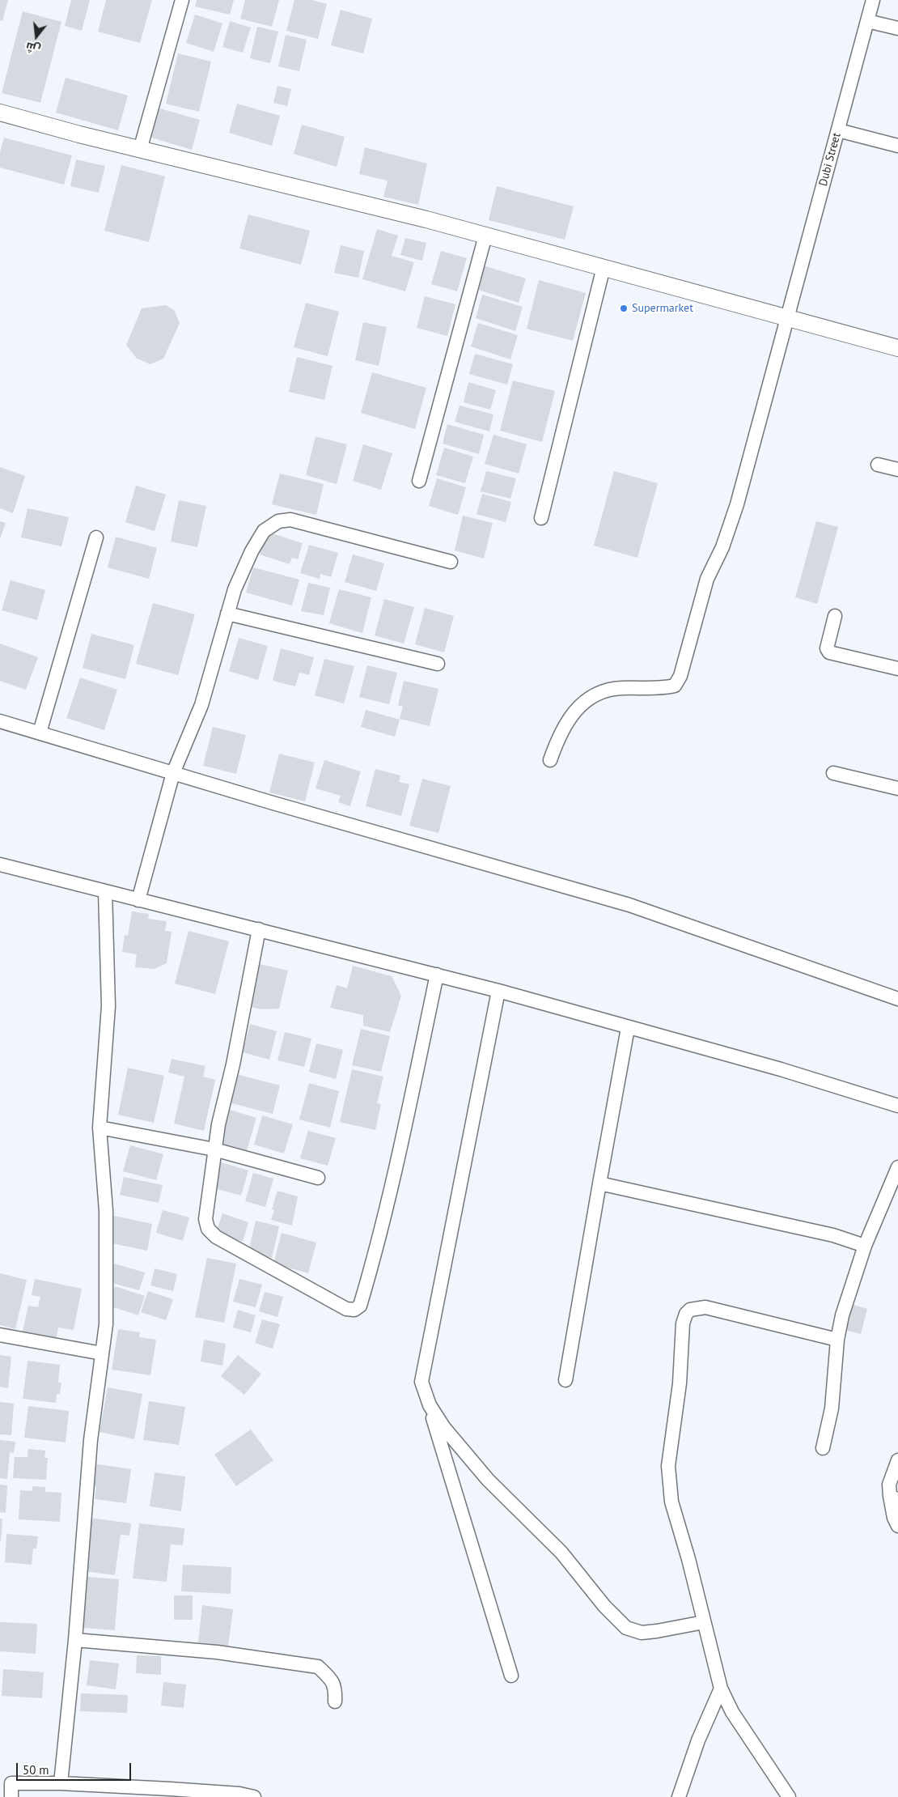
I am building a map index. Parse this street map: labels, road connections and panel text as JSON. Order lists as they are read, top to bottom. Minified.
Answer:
{"streets":{"street":["Dubi Street"]},"places":["Supermarket"],"scale_bar":"50 m","north":"bottom"}
